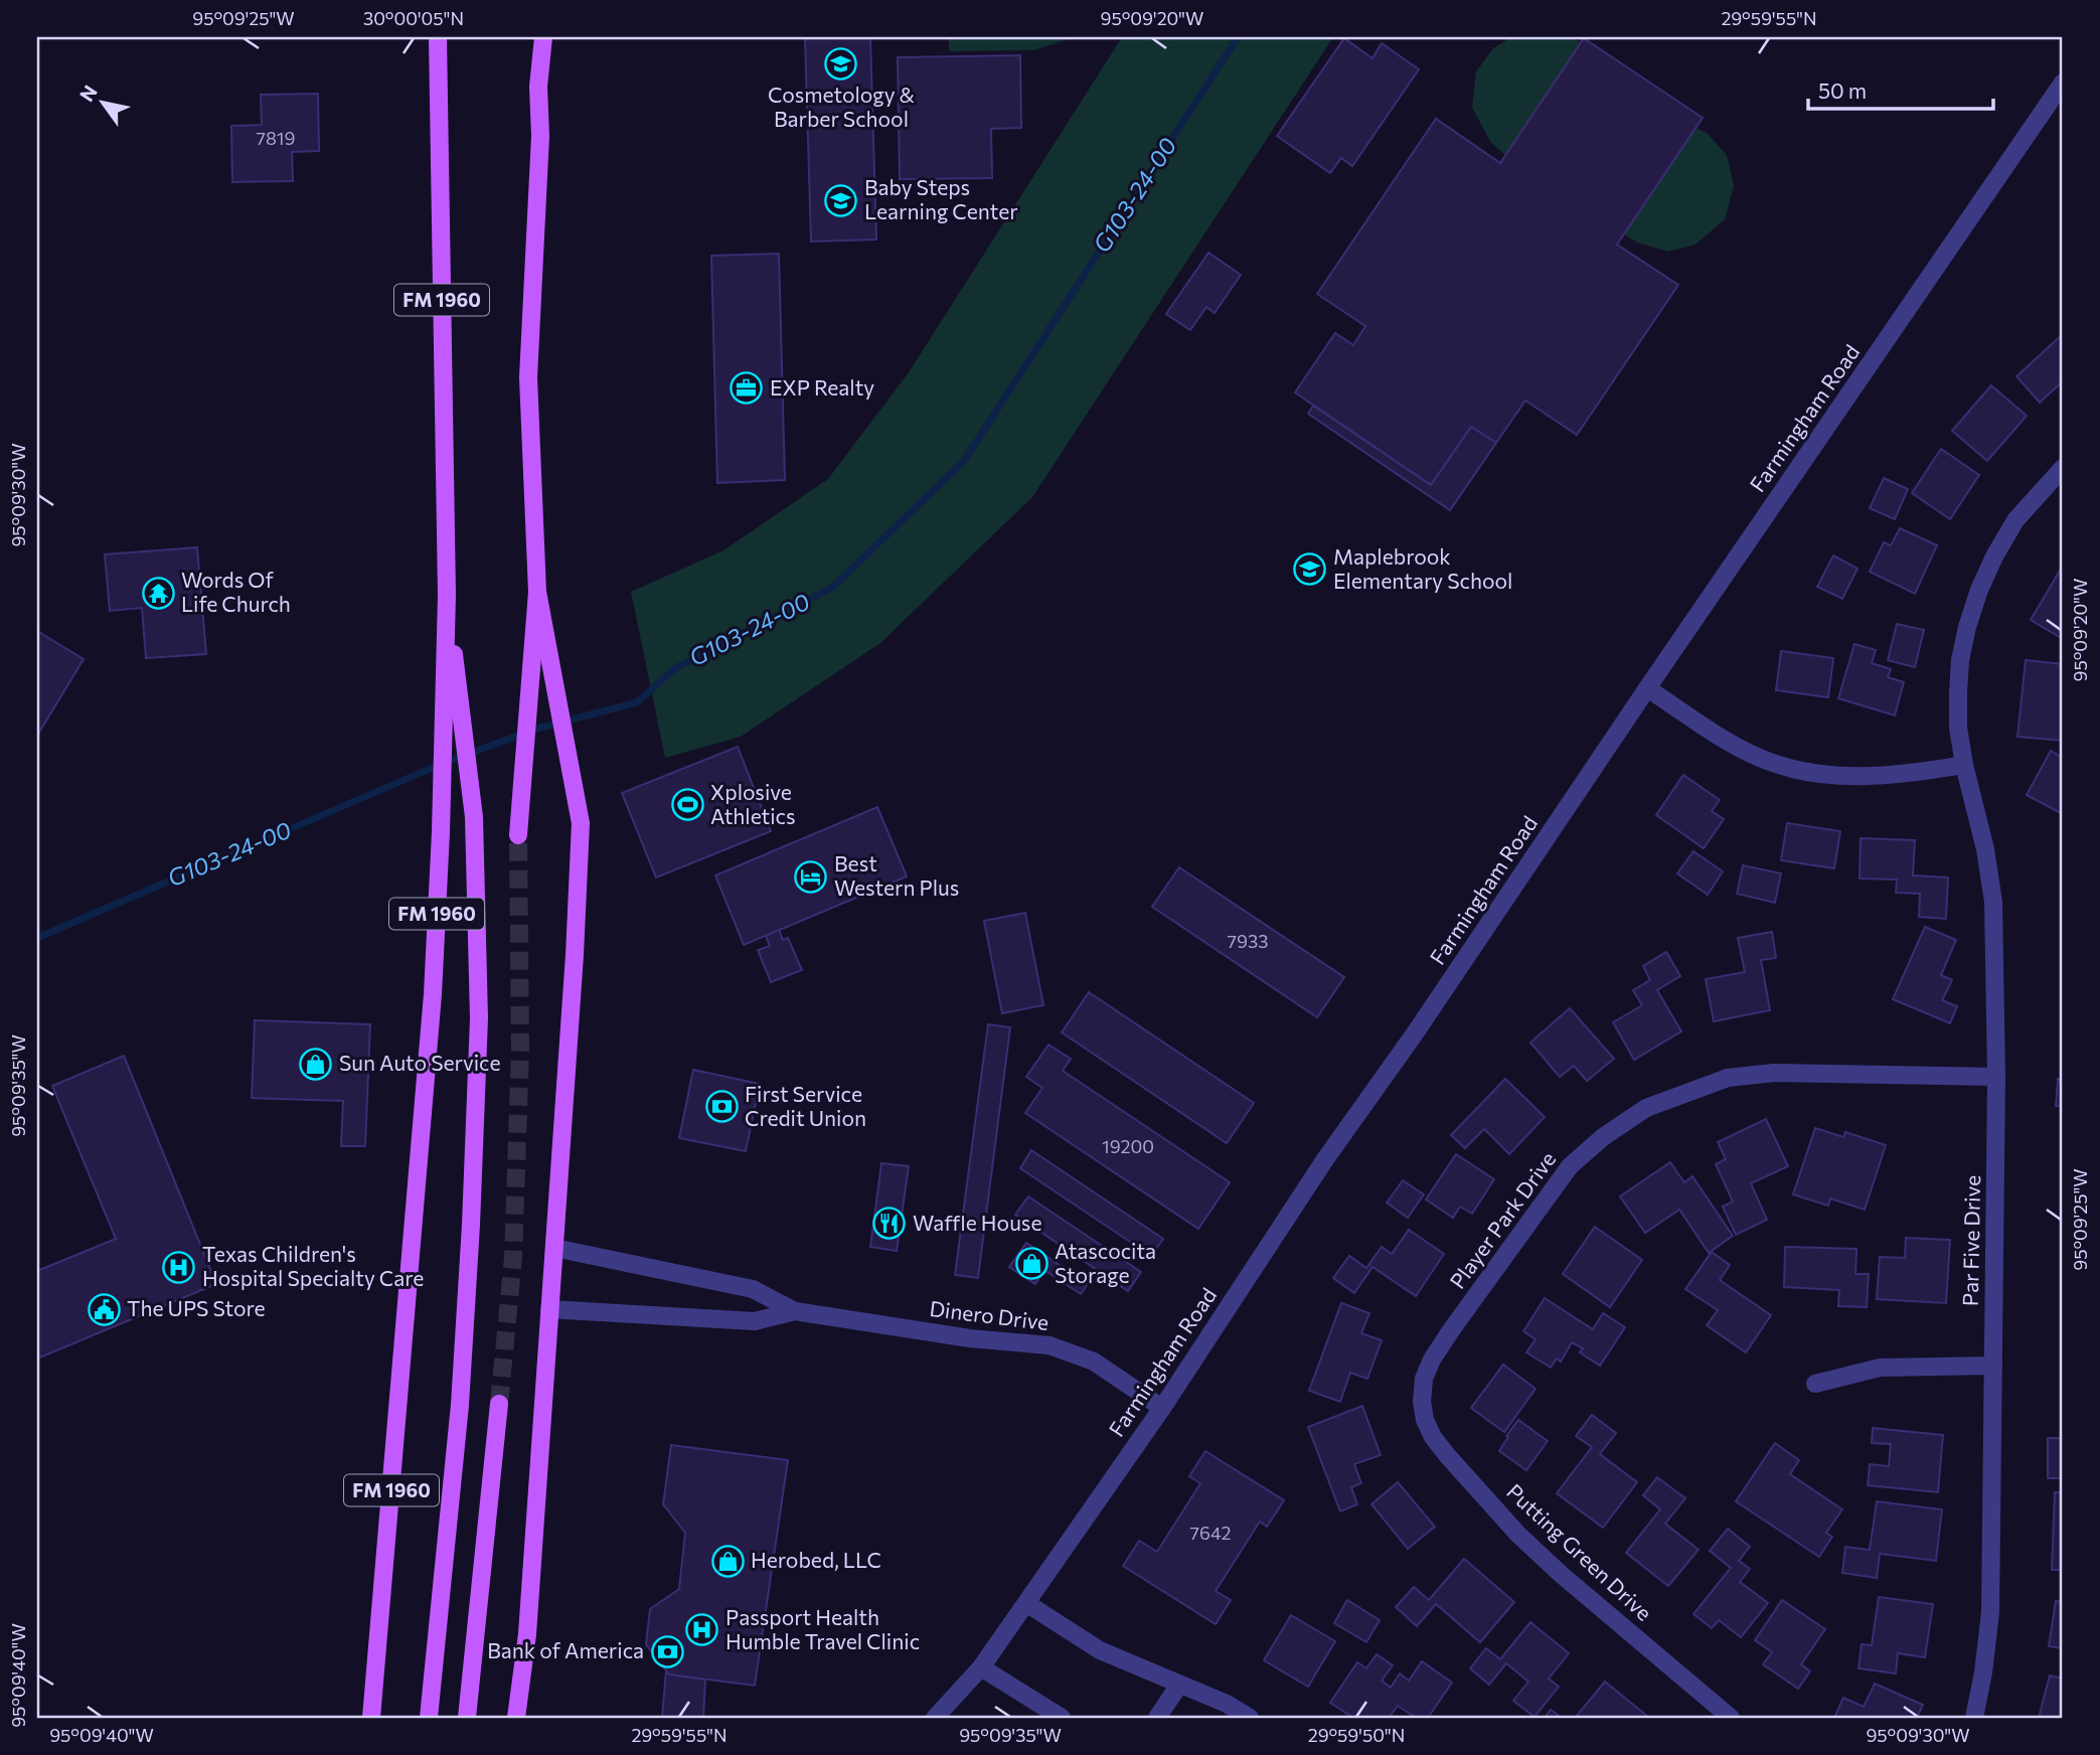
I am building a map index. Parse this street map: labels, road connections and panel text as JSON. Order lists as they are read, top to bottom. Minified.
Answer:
{"streets":{"main road":["FM 1960"],"street":["Farmingham Road","Player Park Drive","Par Five Drive","Dinero Drive","Putting Green Drive"]},"crossings":[["Farmingham Road","Dinero Drive"],["Player Park Drive","Par Five Drive"],["Player Park Drive","Putting Green Drive"]],"water":["G103-24-00"],"places":{"school or university":["Cosmetology & Barber School","Baby Steps Learning Center","Maplebrook Elementary School"],"office":["EXP Realty"],"temple":["Words Of Life Church"],"sports":["Xplosive Athletics"],"hotel":["Best Western Plus"],"shop":["Sun Auto Service","Atascocita Storage","Herobed, LLC"],"bank":["First Service Credit Union","Bank of America"],"restaurant":["Waffle House"],"hospital":["Texas Children's Hospital Specialty Care","Passport Health Humble Travel Clinic"],"public building":["The UPS Store"]},"house_numbers":["7819","7933","19200","7642"],"scale_bar":"50 m","north":"top left","coordinates":["95°09'25\"W","30°00'05\"N","95°09'20\"W","29°59'55\"N","95°09'30\"W","95°09'35\"W","95°09'40\"W","29°59'50\"N"]}
